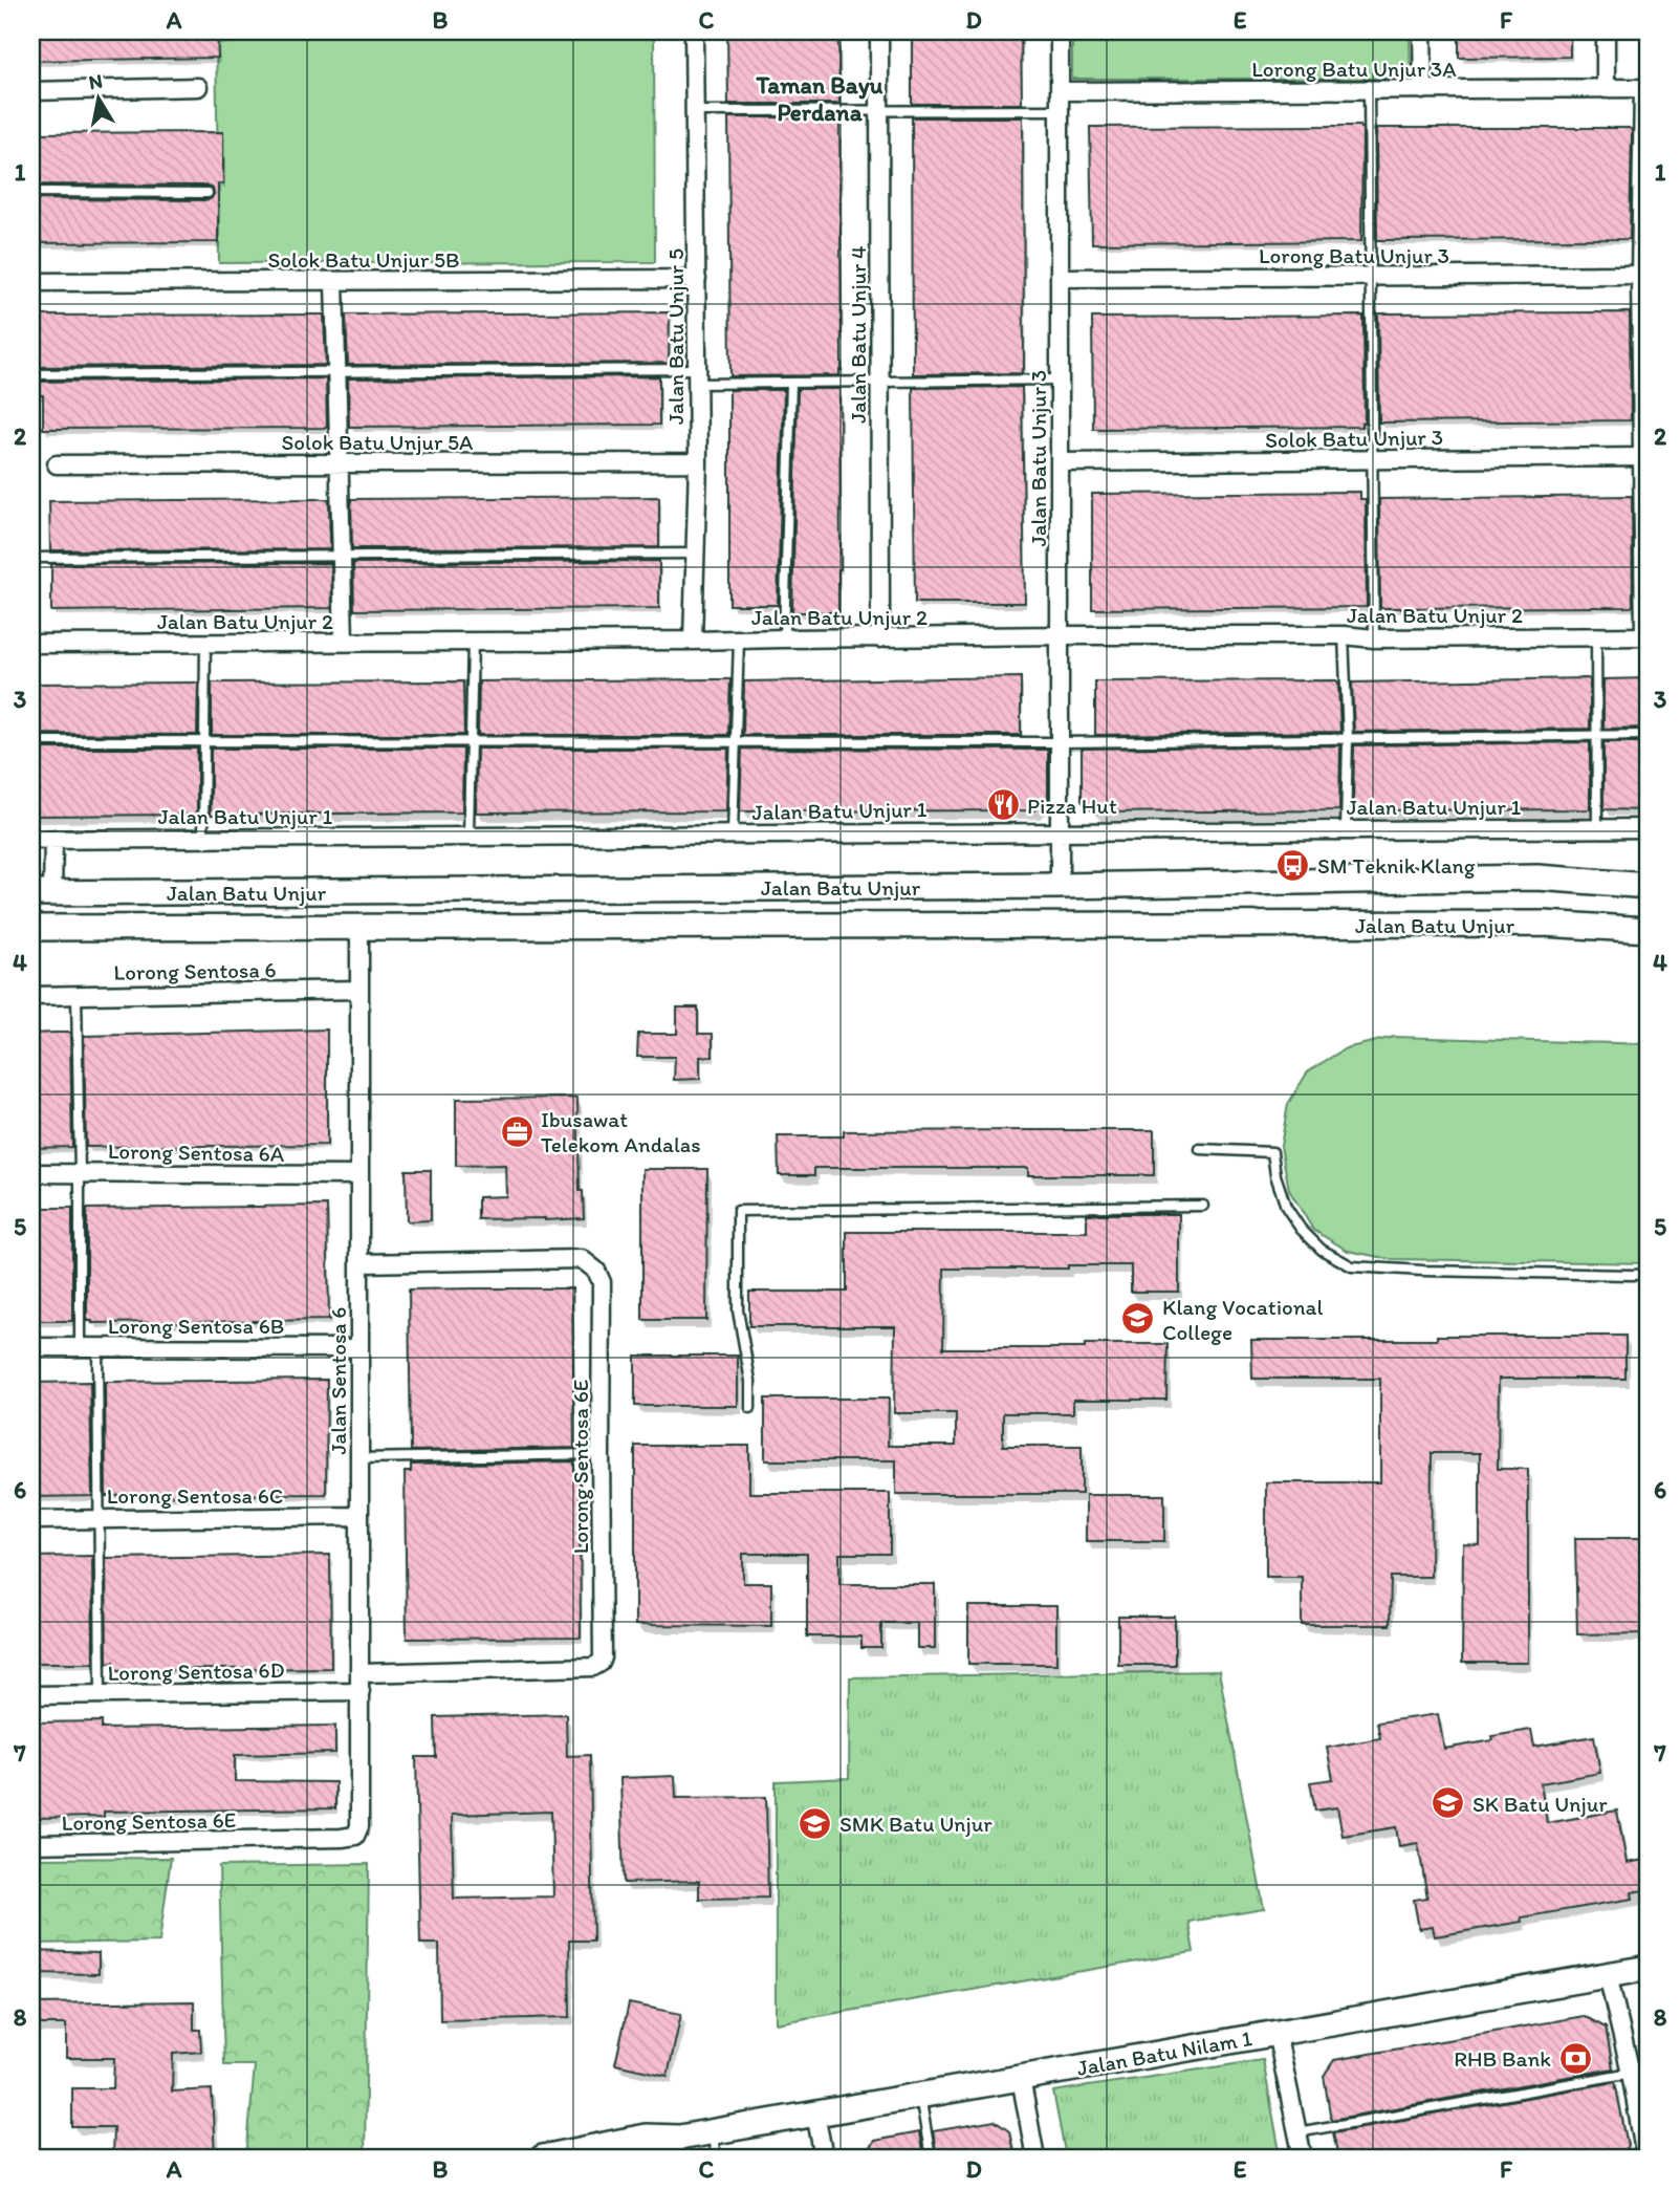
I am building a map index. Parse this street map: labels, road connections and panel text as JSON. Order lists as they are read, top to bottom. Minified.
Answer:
{"streets":{"main road":["Jalan Batu Unjur","Jalan Batu Nilam 1"],"street":["Lorong Batu Unjur 3A","Lorong Batu Unjur 3","Solok Batu Unjur 5B","Jalan Batu Unjur 4","Jalan Batu Unjur 5","Solok Batu Unjur 3","Solok Batu Unjur 5A","Jalan Batu Unjur 3","Jalan Batu Unjur 2","Jalan Batu Unjur 1","Lorong Sentosa 6","Lorong Sentosa 6A","Lorong Sentosa 6B","Jalan Sentosa 6","Lorong Sentosa 6E","Lorong Sentosa 6C","Lorong Sentosa 6D"]},"crossings":[["Lorong Batu Unjur 3A","Jalan Batu Unjur 3"],["Lorong Batu Unjur 3","Jalan Batu Unjur 3"],["Solok Batu Unjur 5B","Jalan Batu Unjur 5"],["Jalan Batu Unjur 4","Jalan Batu Unjur 2"],["Jalan Batu Unjur 5","Solok Batu Unjur 5A"],["Jalan Batu Unjur 5","Jalan Batu Unjur 2"],["Solok Batu Unjur 3","Jalan Batu Unjur 3"],["Jalan Batu Unjur 3","Jalan Batu Unjur 2"],["Jalan Batu Unjur 3","Jalan Batu Unjur 1"],["Jalan Batu Unjur 3","Jalan Batu Unjur"],["Jalan Batu Unjur","Jalan Sentosa 6"],["Lorong Sentosa 6","Jalan Sentosa 6"],["Lorong Sentosa 6A","Jalan Sentosa 6"],["Lorong Sentosa 6B","Jalan Sentosa 6"],["Jalan Sentosa 6","Lorong Sentosa 6E"],["Jalan Sentosa 6","Lorong Sentosa 6C"],["Jalan Sentosa 6","Lorong Sentosa 6D"]],"districts":["Taman Bayu Perdana"],"places":{"restaurant":["Pizza Hut"],"bus stop":["SM Teknik Klang"],"office":["Ibusawat Telekom Andalas"],"school or university":["Klang Vocational College","SK Batu Unjur","SMK Batu Unjur"],"bank":["RHB Bank"]},"north":"top","grid":{"columns":["A","B","C","D","E","F"],"rows":["1","2","3","4","5","6","7","8"]}}
